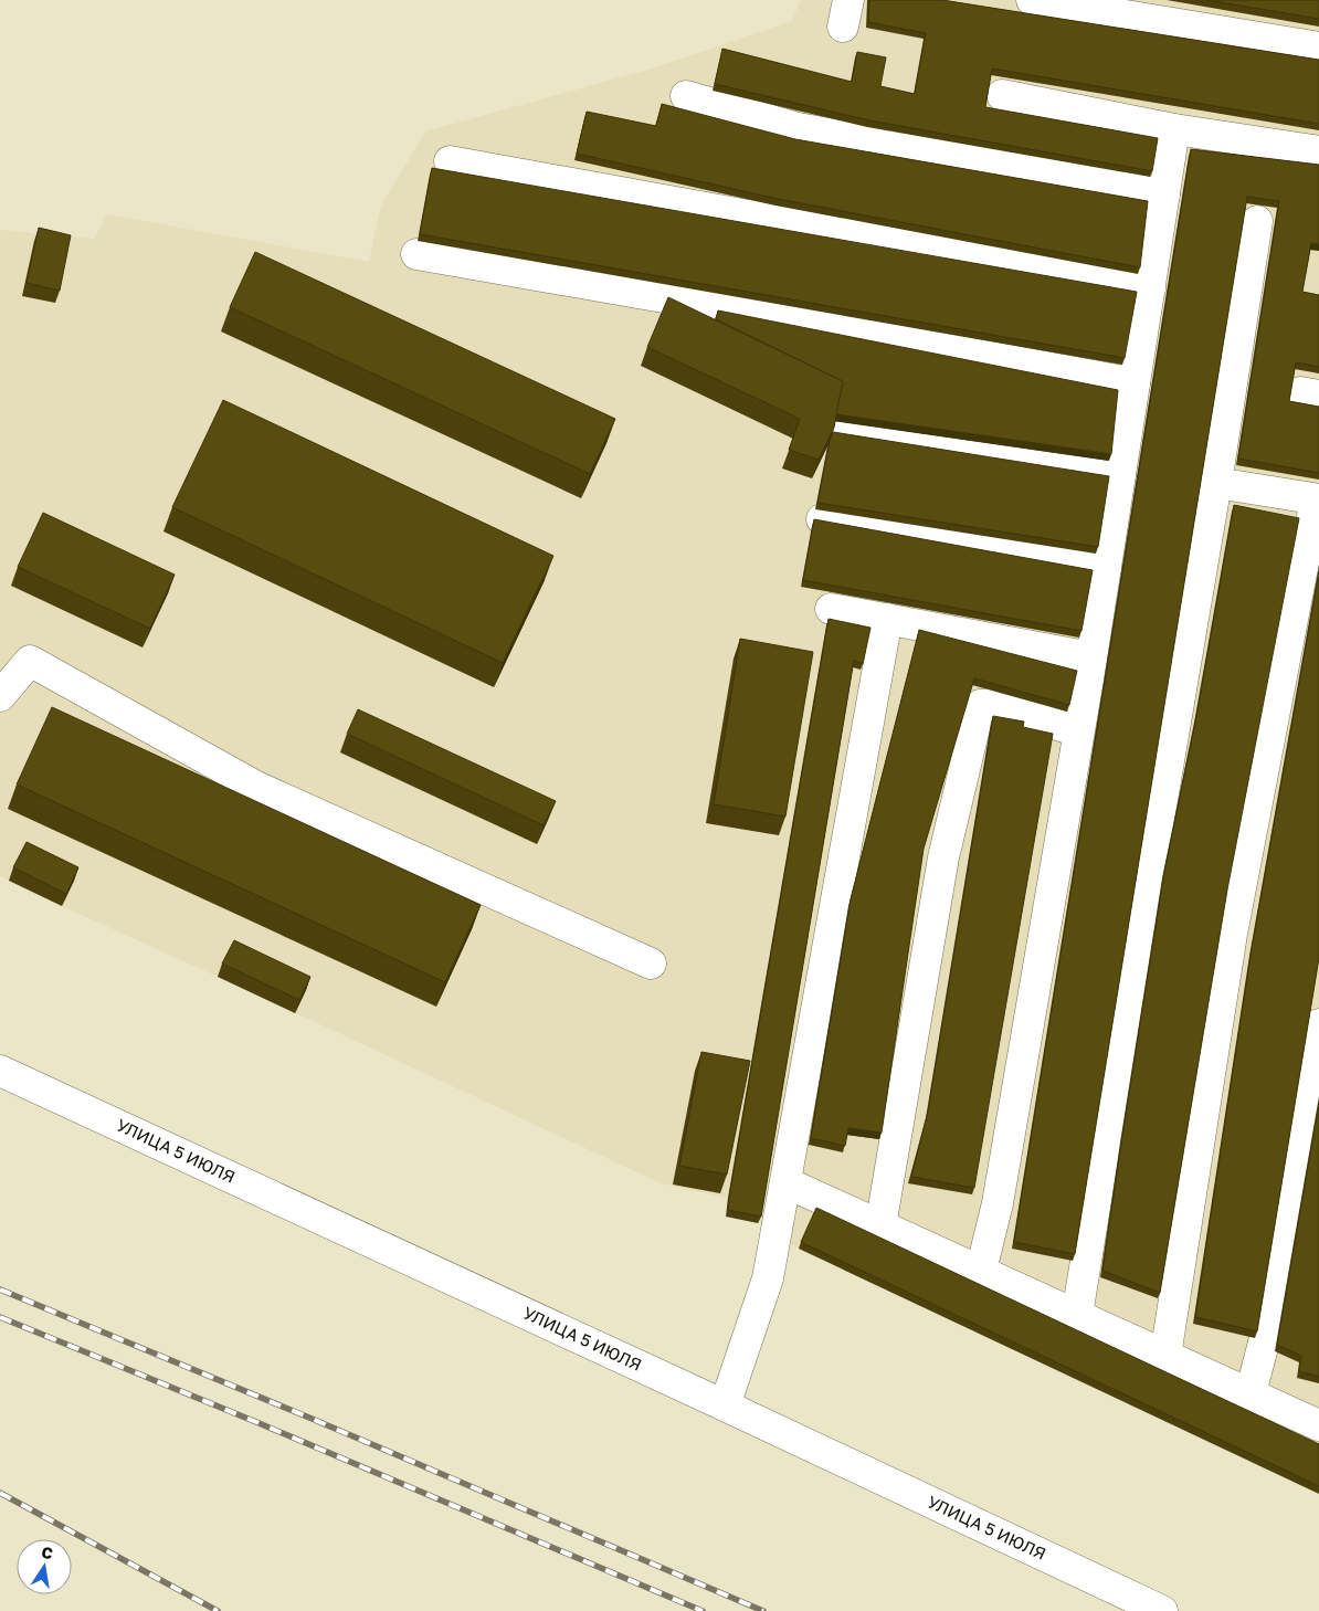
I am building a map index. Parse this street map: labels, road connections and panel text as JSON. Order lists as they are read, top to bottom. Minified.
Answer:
{"streets":{"main road":["УЛИЦА 5 ИЮЛЯ"]},"north":"top"}
